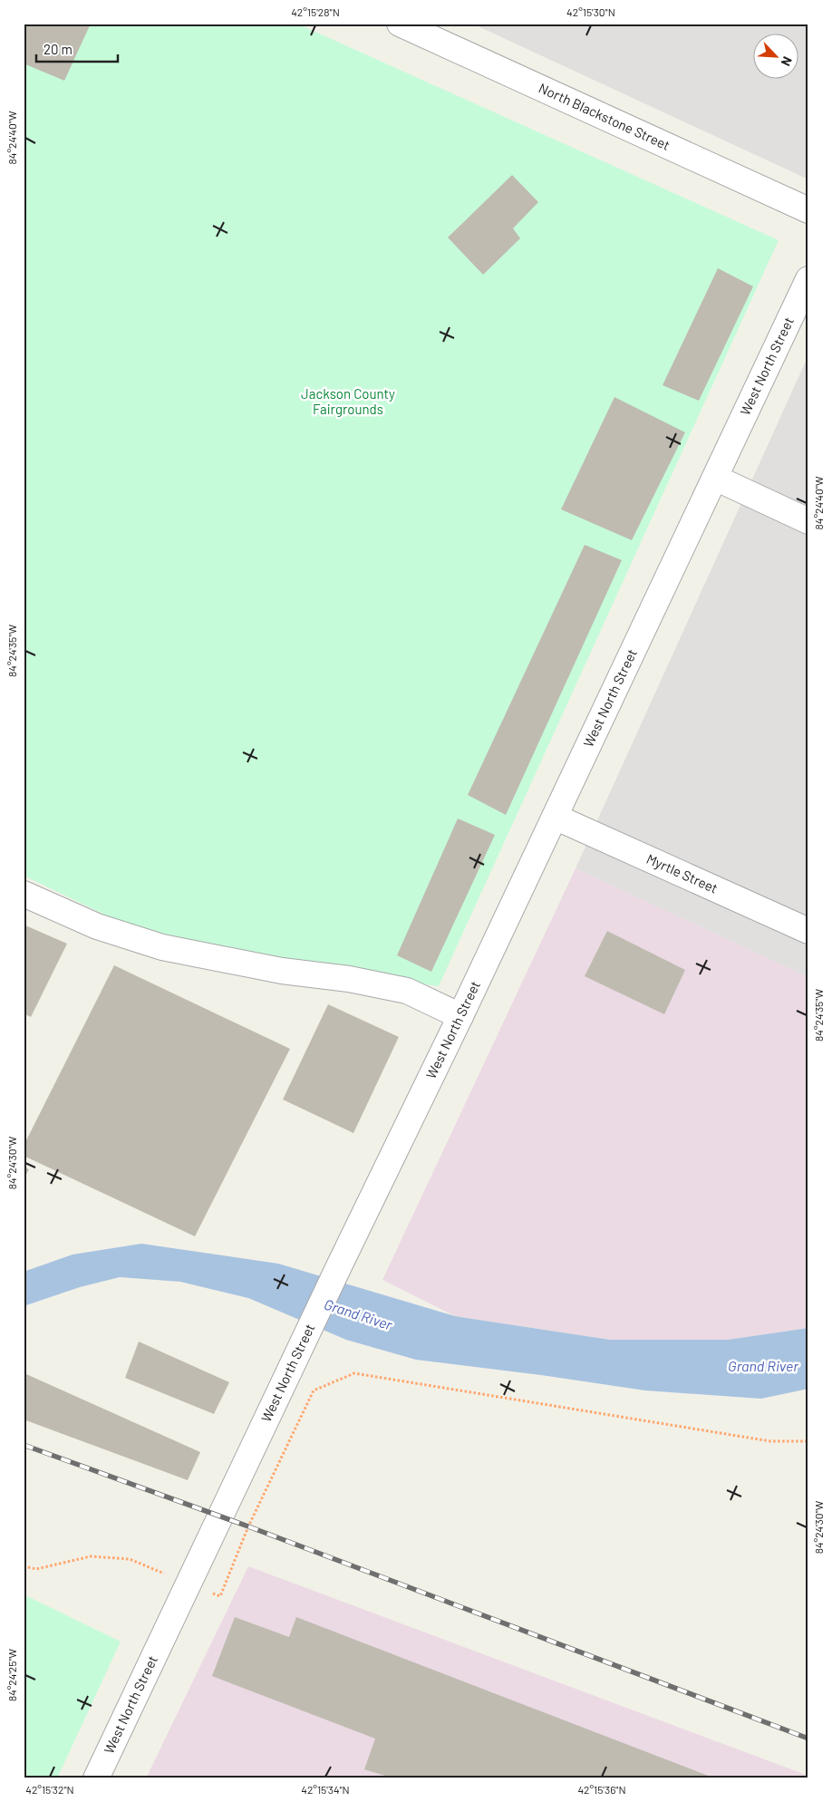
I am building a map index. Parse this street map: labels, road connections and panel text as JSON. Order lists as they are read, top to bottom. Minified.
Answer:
{"streets":{"street":["North Blackstone Street","West North Street","Myrtle Street"]},"crossings":[["West North Street","Myrtle Street"]],"water":["Grand River"],"parks":["Jackson County Fairgrounds"],"scale_bar":"20 m","north":"bottom right","coordinates":["42°15'28\"N","42°15'30\"N","84°24'40\"W","84°24'35\"W","84°24'30\"W","84°24'25\"W","42°15'32\"N","42°15'34\"N","42°15'36\"N"]}
